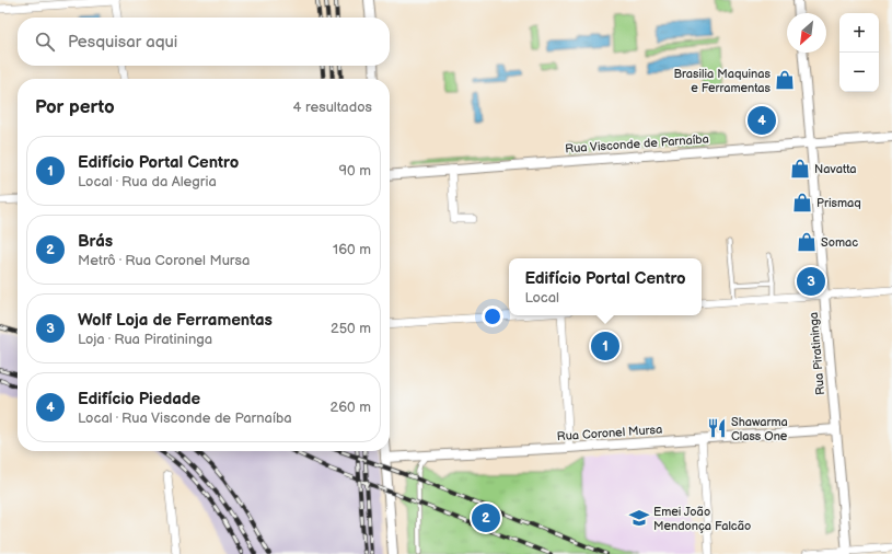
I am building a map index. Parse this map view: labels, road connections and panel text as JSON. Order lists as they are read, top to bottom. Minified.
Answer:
{"streets":{"street":["Rua Visconde de Parnaíba","Rua Piratininga","Rua Coronel Mursa"]},"crossings":[["Rua Visconde de Parnaíba","Rua Piratininga"],["Rua Piratininga","Rua Coronel Mursa"]],"places":{"shop":["Brasilia Maquinas e Ferramentas","Navatta","Prismaq","Somac"],"restaurant":["Shawarma Class One"],"school or university":["Emei João Mendonça Falcão"]},"north":"bottom left","page":{"map_buttons":["+","−"],"search":"Pesquisar aqui","heading":["Por perto","4 resultados"],"pins":["4","3","1","2"],"list":[{"mark":"1","name":"Edifício Portal Centro","note":"Local · Rua da Alegria","value":"90 m"},{"mark":"2","name":"Brás","note":"Metrô · Rua Coronel Mursa","value":"160 m"},{"mark":"3","name":"Wolf Loja de Ferramentas","note":"Loja · Rua Piratininga","value":"250 m"},{"mark":"4","name":"Edifício Piedade","note":"Local · Rua Visconde de Parnaíba","value":"260 m"}],"popup":["Edifício Portal Centro","Local"]}}
